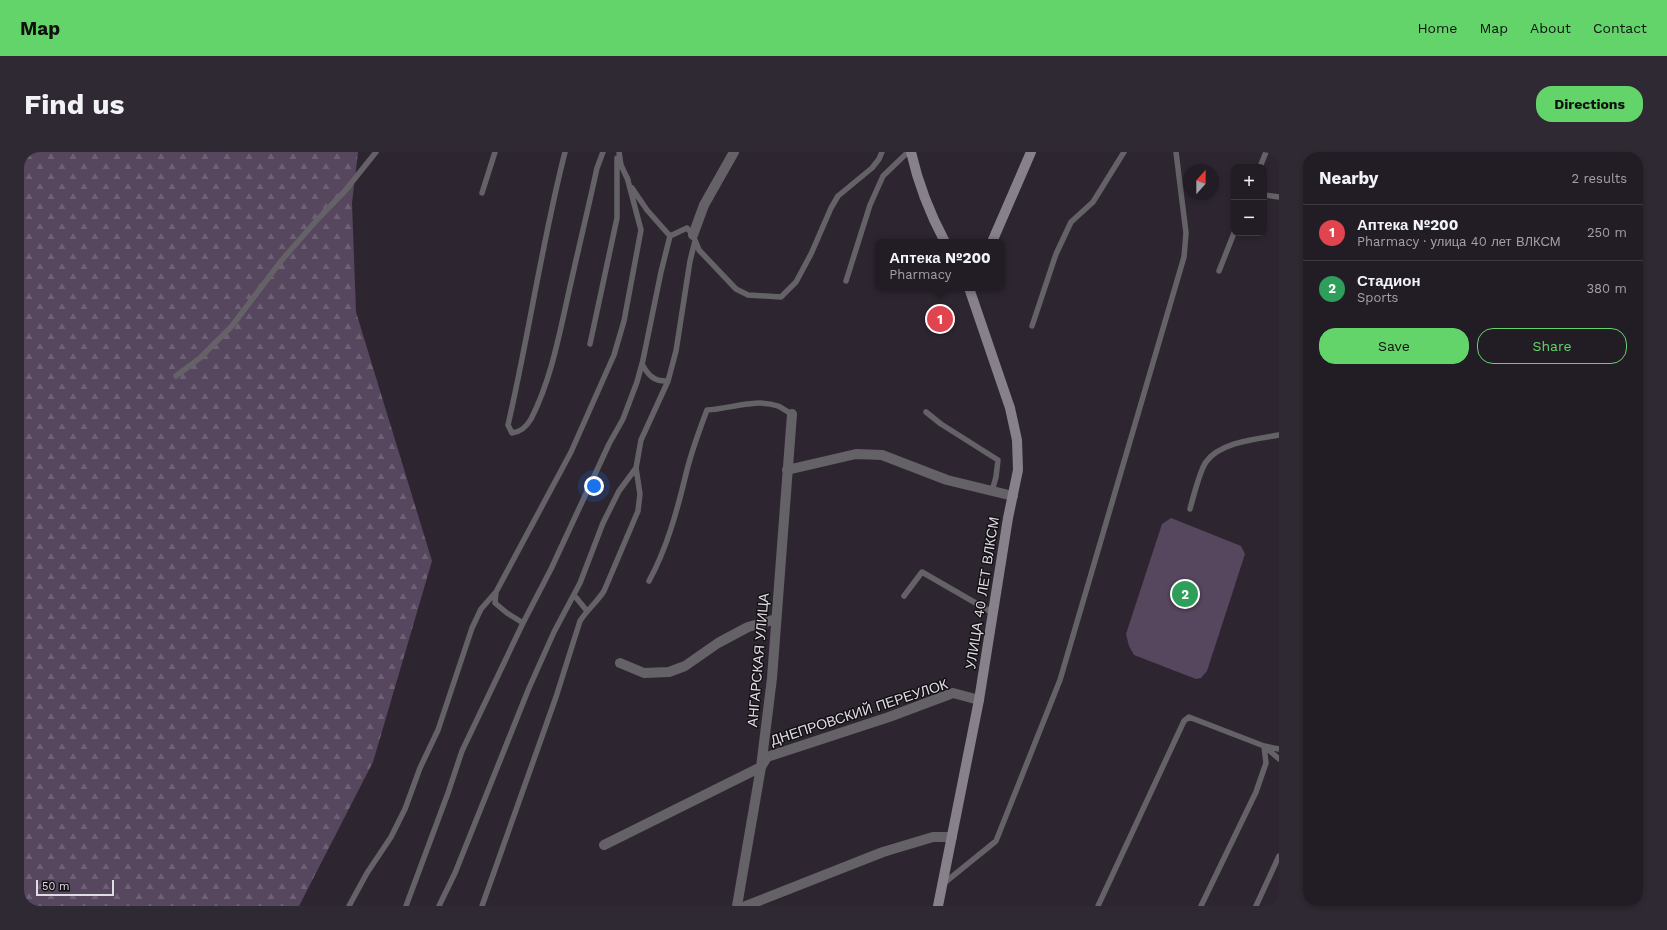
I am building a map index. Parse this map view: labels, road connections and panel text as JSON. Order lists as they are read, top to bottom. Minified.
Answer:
{"streets":{"street":["УЛИЦА 40 ЛЕТ ВЛКСМ","АНГАРСКАЯ УЛИЦА","ДНЕПРОВСКИЙ ПЕРЕУЛОК"]},"crossings":[["УЛИЦА 40 ЛЕТ ВЛКСМ","ДНЕПРОВСКИЙ ПЕРЕУЛОК"],["АНГАРСКАЯ УЛИЦА","ДНЕПРОВСКИЙ ПЕРЕУЛОК"]],"scale_bar":"50 m","north":"top","page":{"header":"Map","nav":["Home","Map","About","Contact"],"buttons":["Directions",["Save","Share"]],"title":"Find us","heading":["Nearby","2 results"],"map_buttons":["+","−"],"list":[{"mark":"1","name":"Аптека №200","note":"Pharmacy · улица 40 лет ВЛКСМ","value":"250 m"},{"mark":"2","name":"Стадион","note":"Sports","value":"380 m"}],"popup":["Аптека №200","Pharmacy"],"pins":["1","2"],"scale":"50 m"}}
